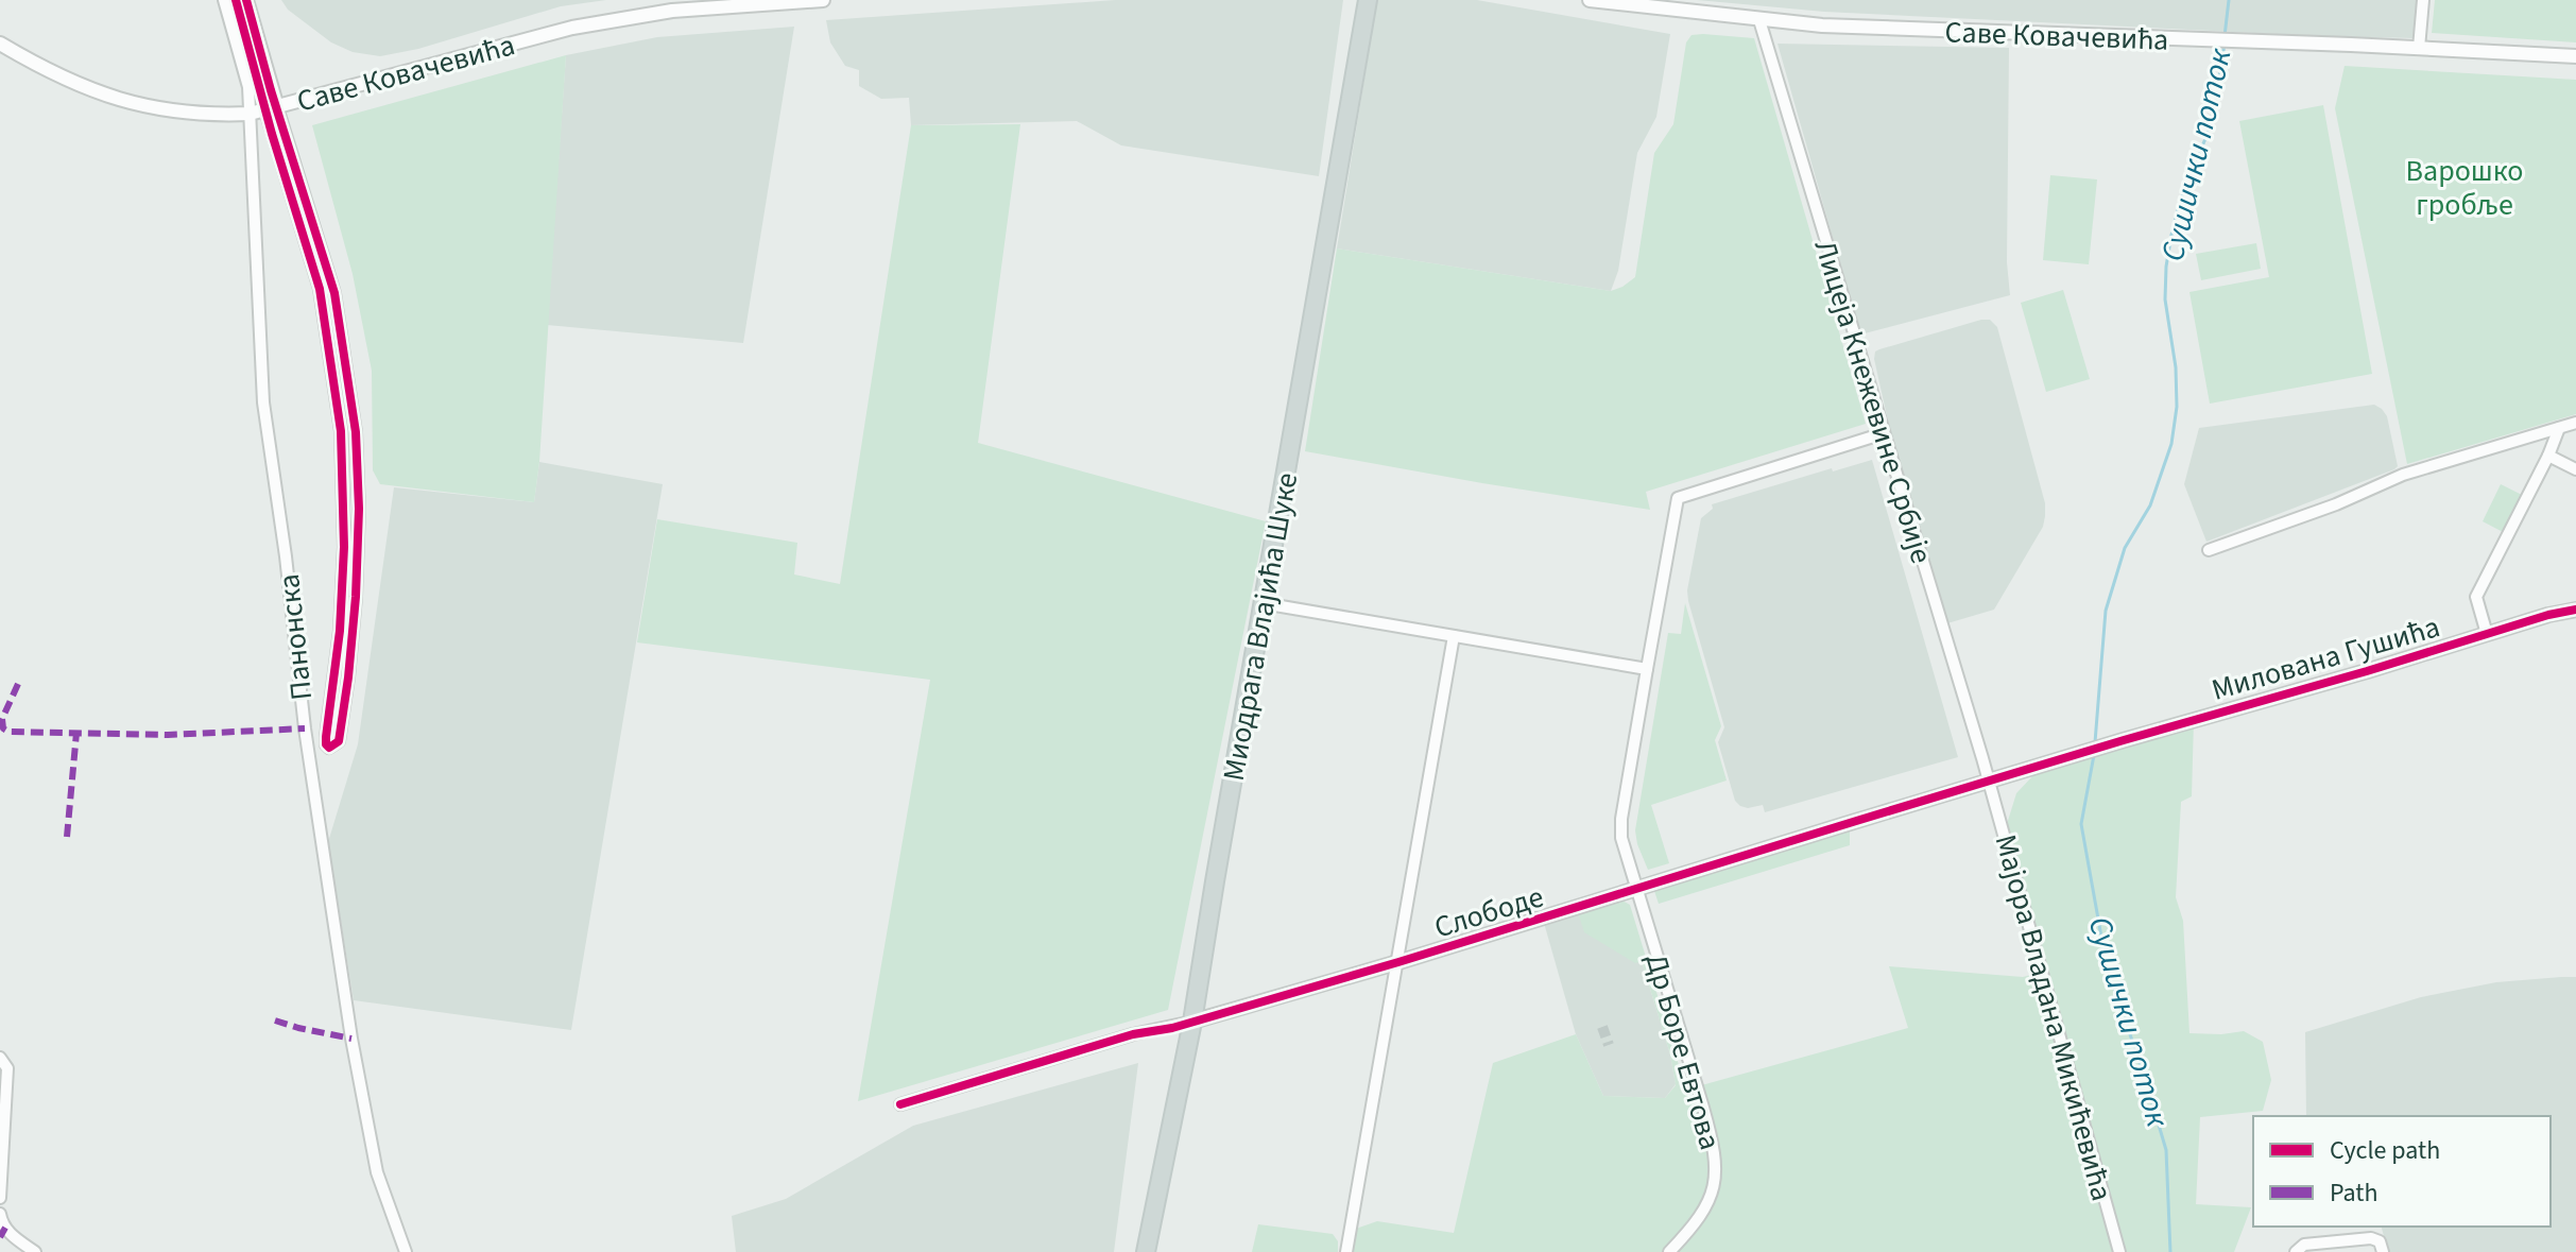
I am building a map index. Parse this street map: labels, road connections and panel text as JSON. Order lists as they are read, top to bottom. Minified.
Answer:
{"streets":{"main road":["Миодрага Влајића Шуке"],"street":["Саве Ковачевића","Лицеја Кнежевине Србије","Панонска","Милована Гушића","Слободе","Мајора Владана Микићевића","Др Боре Евтова"]},"crossings":[["Саве Ковачевића","Лицеја Кнежевине Србије"],["Саве Ковачевића","Панонска"],["Лицеја Кнежевине Србије","Слободе"],["Лицеја Кнежевине Србије","Мајора Владана Микићевића"],["Лицеја Кнежевине Србије","Др Боре Евтова"],["Миодрага Влајића Шуке","Слободе"],["Милована Гушића","Слободе"],["Слободе","Мајора Владана Микићевића"],["Слободе","Др Боре Евтова"]],"water":["Сушички поток"],"parks":["Варошко гробље"],"legend":["Cycle path","Path"]}
